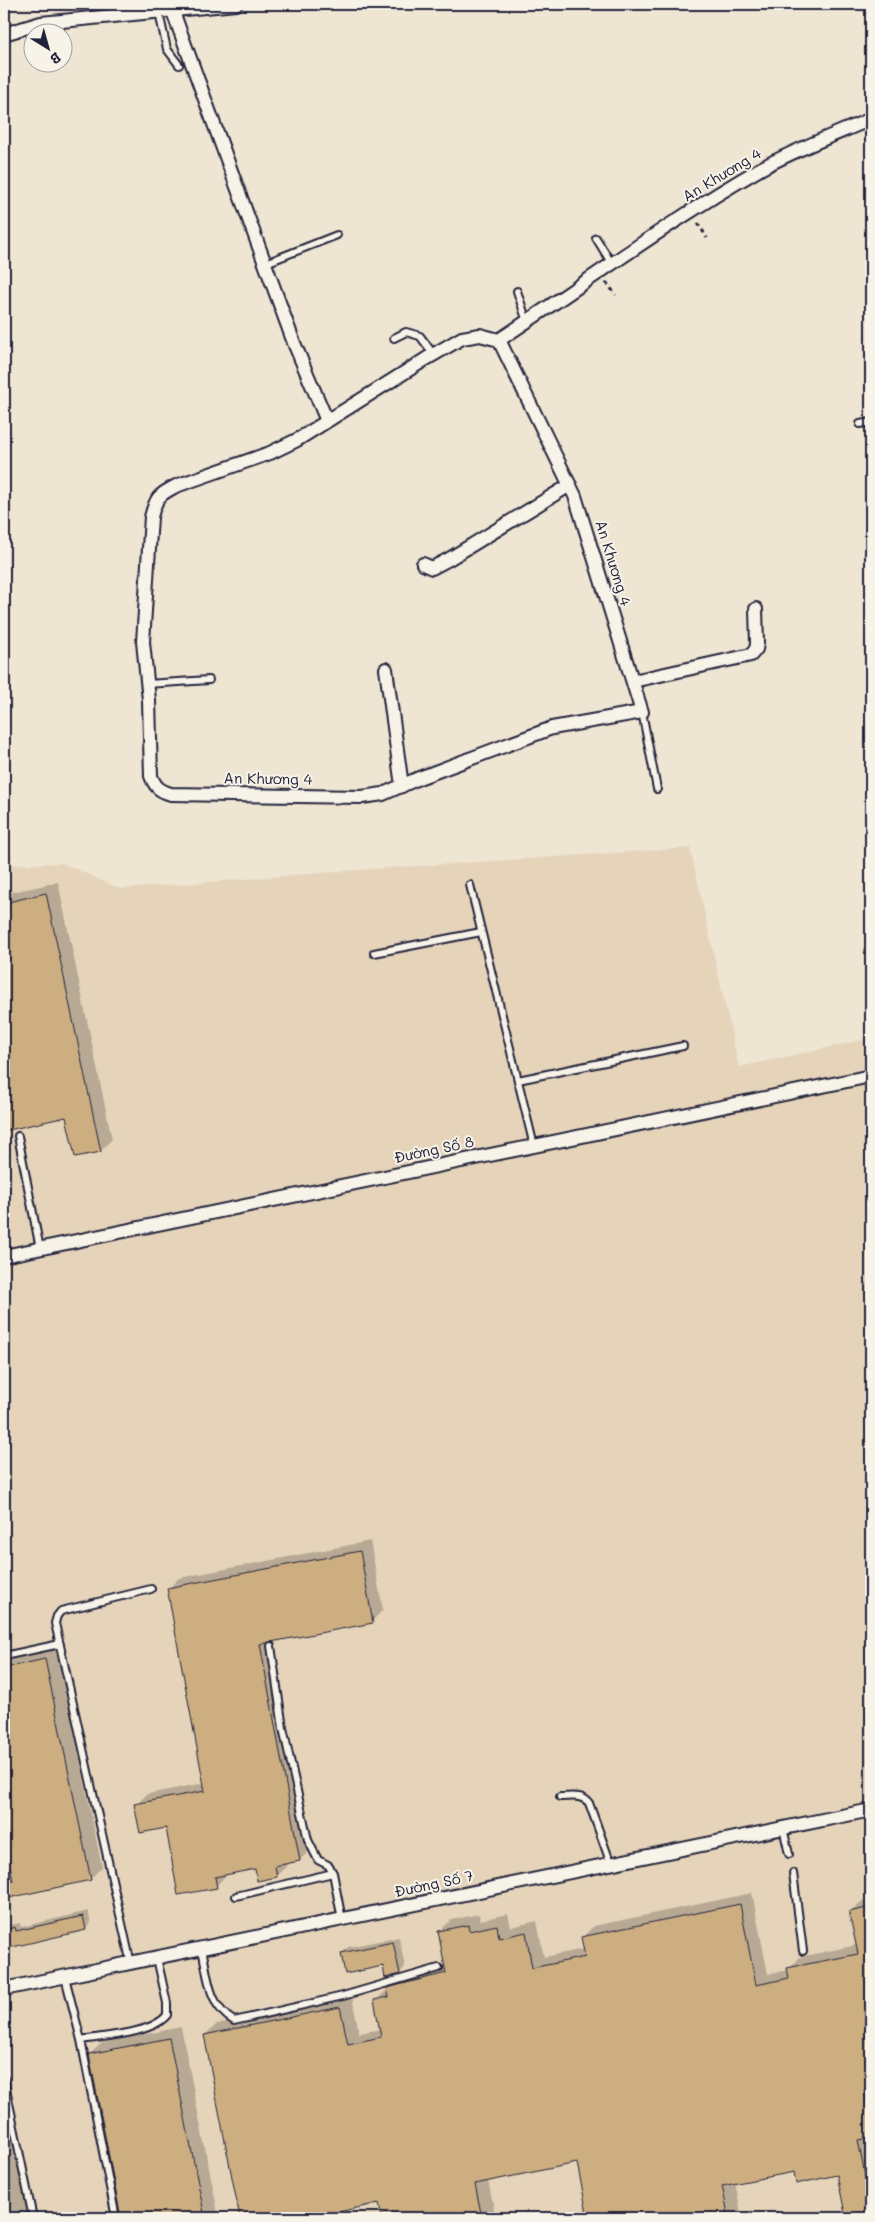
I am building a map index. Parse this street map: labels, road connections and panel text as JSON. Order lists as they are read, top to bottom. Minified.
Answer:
{"streets":{"street":["An Khương 4","Đường Số 8","Đường Số 7"]},"north":"bottom right"}
